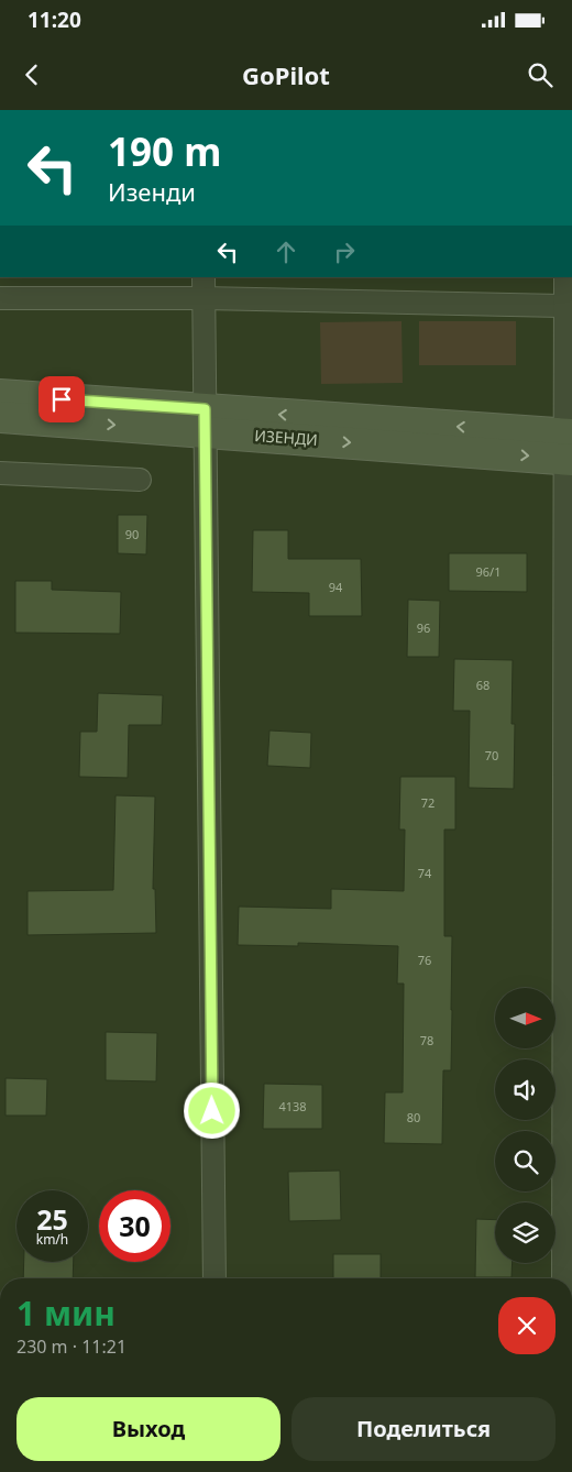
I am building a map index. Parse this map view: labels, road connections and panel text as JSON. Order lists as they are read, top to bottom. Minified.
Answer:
{"streets":{"street":["ИЗЕНДИ"]},"house_numbers":["90","96/1","94","96","68","70","72","74","76","78","4138","80"],"north":"right","page":{"status":"11:20","header":"GoPilot","turn":["190 m","Изенди"],"speed":"25 km/h","limit":"30","heading":["1 мин","230 m · 11:21"],"buttons":["Выход","Поделиться"]}}
